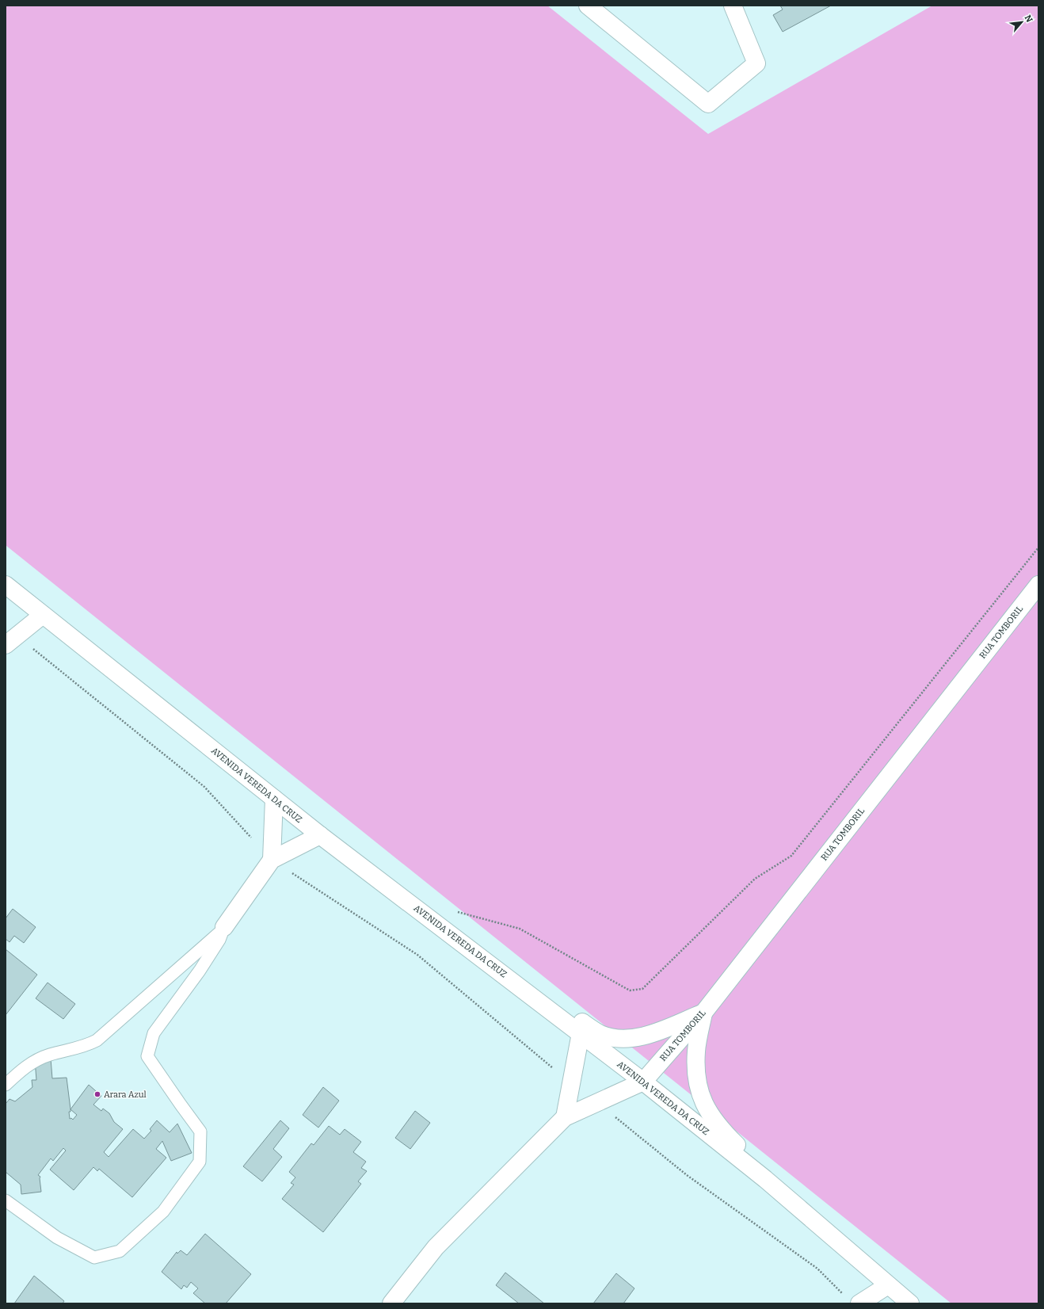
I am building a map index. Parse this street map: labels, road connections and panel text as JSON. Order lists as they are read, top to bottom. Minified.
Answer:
{"streets":{"street":["RUA TOMBORIL","AVENIDA VEREDA DA CRUZ"]},"crossings":[["RUA TOMBORIL","AVENIDA VEREDA DA CRUZ"]],"places":["Arara Azul"],"north":"top right"}
